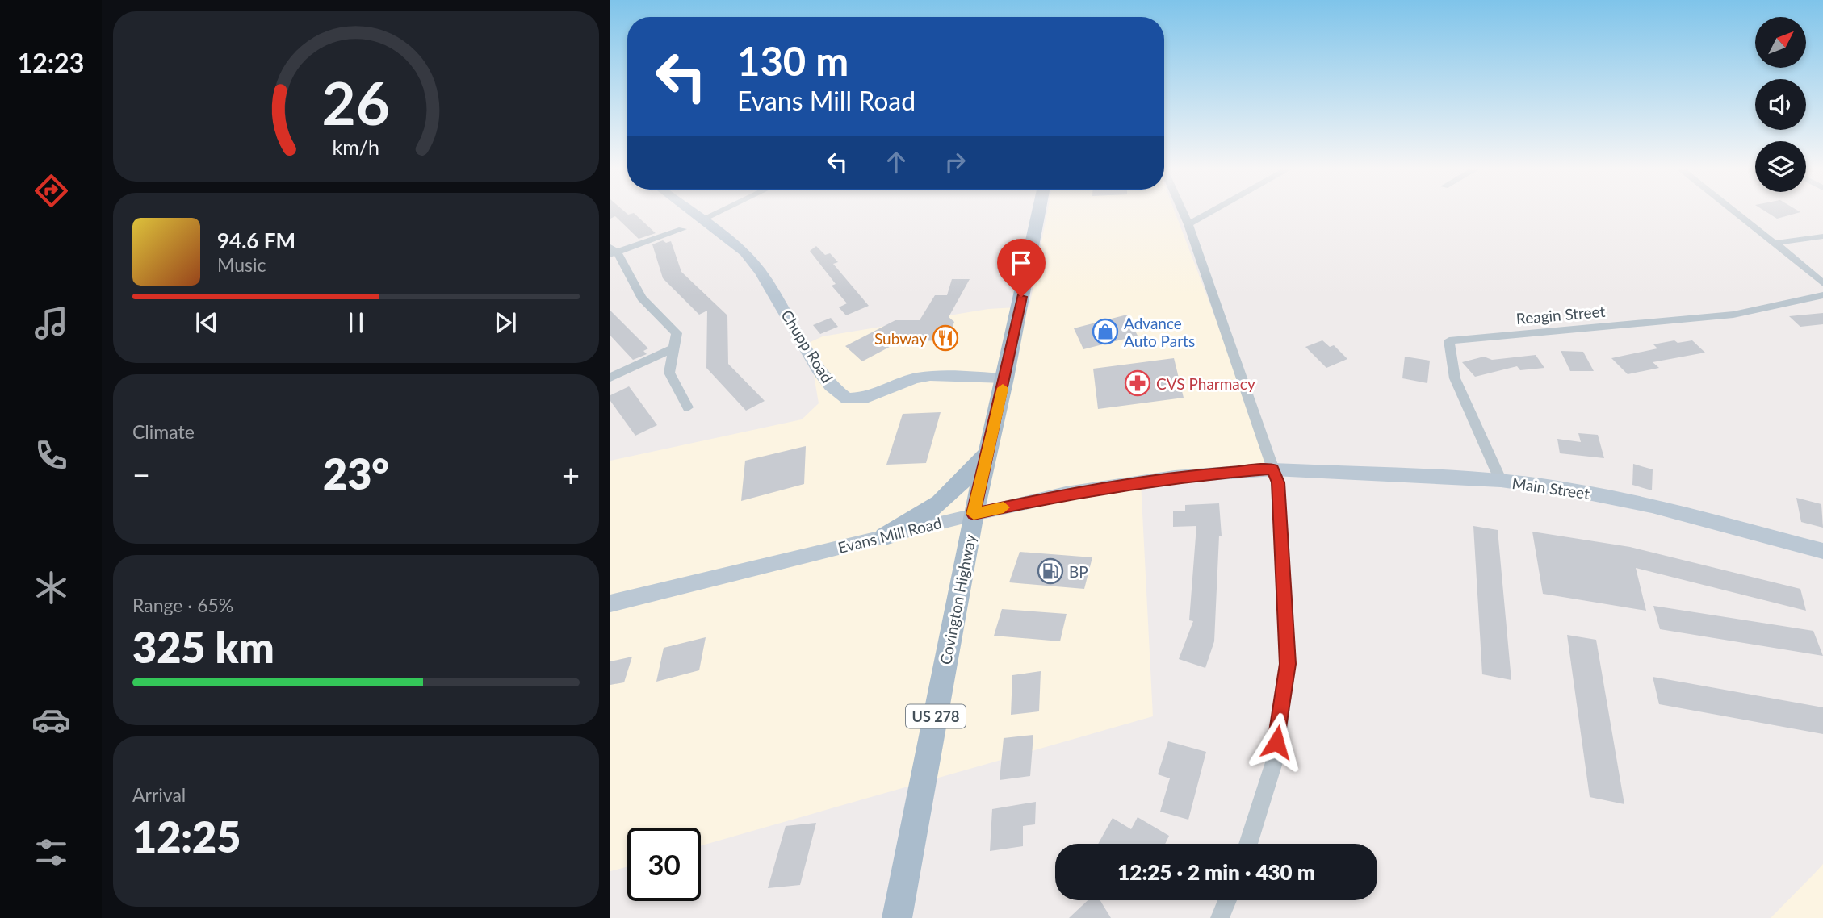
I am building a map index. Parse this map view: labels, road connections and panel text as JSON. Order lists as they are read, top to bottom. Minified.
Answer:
{"streets":{"main road":["Chupp Road","Main Street","Evans Mill Road","Covington Highway","US 278"],"street":["Reagin Street"]},"crossings":[["Reagin Street","Main Street"],["Chupp Road","Covington Highway"],["Main Street","Evans Mill Road"],["Evans Mill Road","Covington Highway"]],"places":{"shop":["Advance Auto Parts"],"restaurant":["Subway"],"pharmacy":["CVS Pharmacy"],"fuel station":["BP"]},"north":"top right","page":{"tabs":"12:23","turn":["130 m","Evans Mill Road"],"song":["94.6 FM","Music"],"tile":["Climate",["Range · 65%","325 km"],["Arrival","12:25"]],"heat":["−","23°","+"],"limit":"30","trip":"12:25 · 2 min · 430 m","gauge":["26","km/h"]}}
